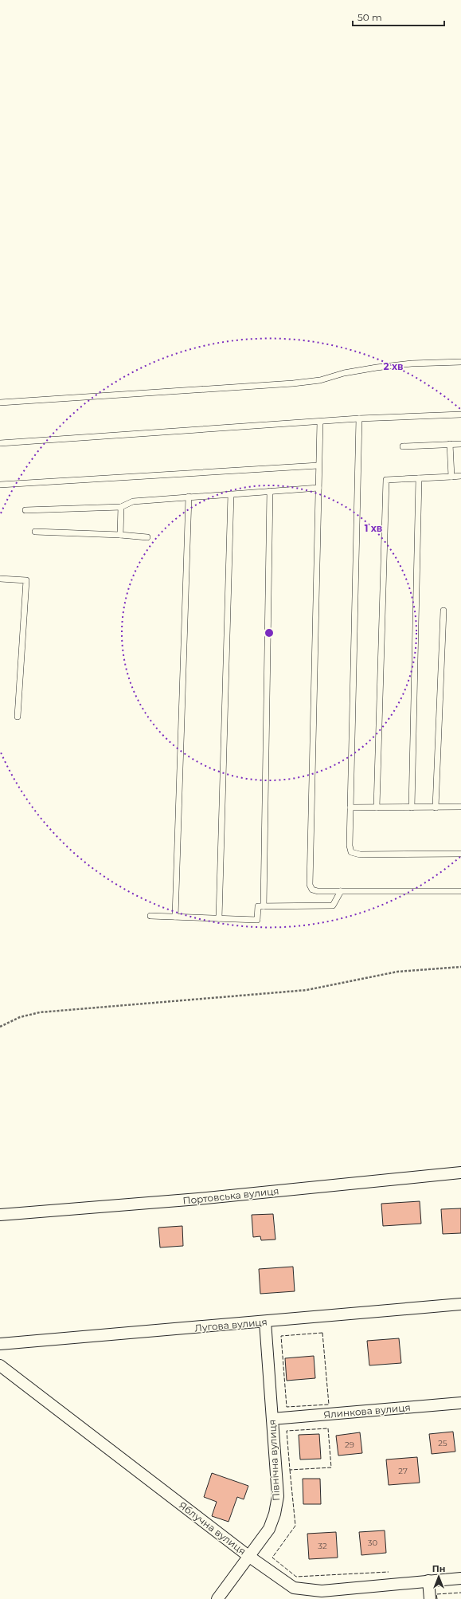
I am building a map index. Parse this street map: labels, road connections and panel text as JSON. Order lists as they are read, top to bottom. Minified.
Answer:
{"streets":{"street":["Портовська вулиця","Лугова вулиця","Ялинкова вулиця","Північна вулиця","Яблучна вулиця"]},"crossings":[["Лугова вулиця","Північна вулиця"],["Ялинкова вулиця","Північна вулиця"],["Північна вулиця","Яблучна вулиця"]],"house_numbers":["25","29","27","30","32"],"scale_bar":"50 m","north":"top","rings":["2 хв","1 хв"]}
